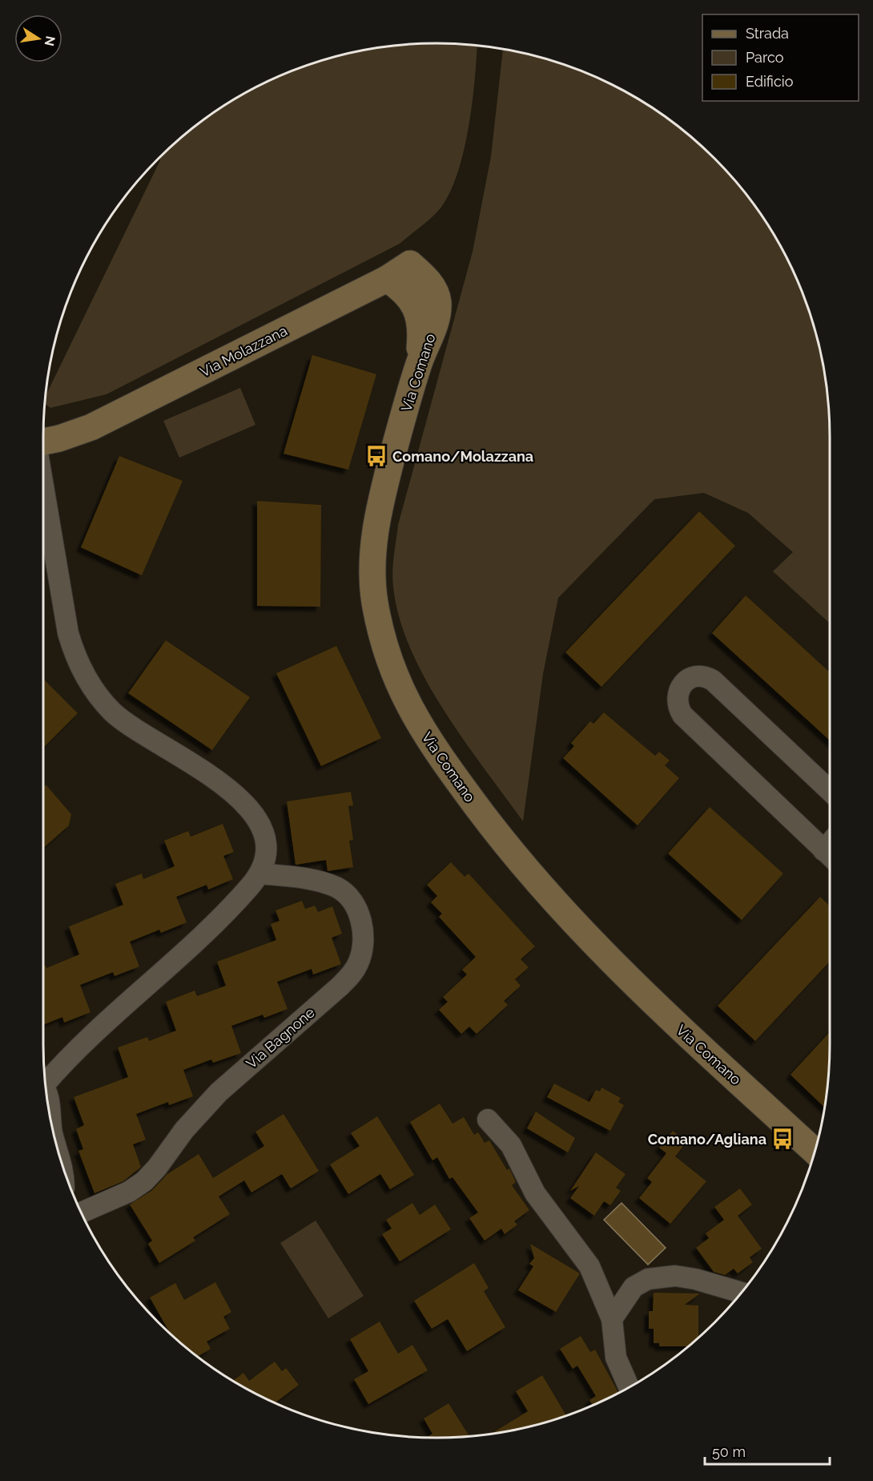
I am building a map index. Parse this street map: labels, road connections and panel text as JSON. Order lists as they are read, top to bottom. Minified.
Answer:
{"streets":{"street":["Via Molazzana","Via Comano","Via Bagnone"]},"crossings":[["Via Molazzana","Via Comano"]],"places":{"bus stop":["Comano/Molazzana","Comano/Agliana"]},"legend":["Strada","Parco","Edificio"],"scale_bar":"50 m","north":"right"}
